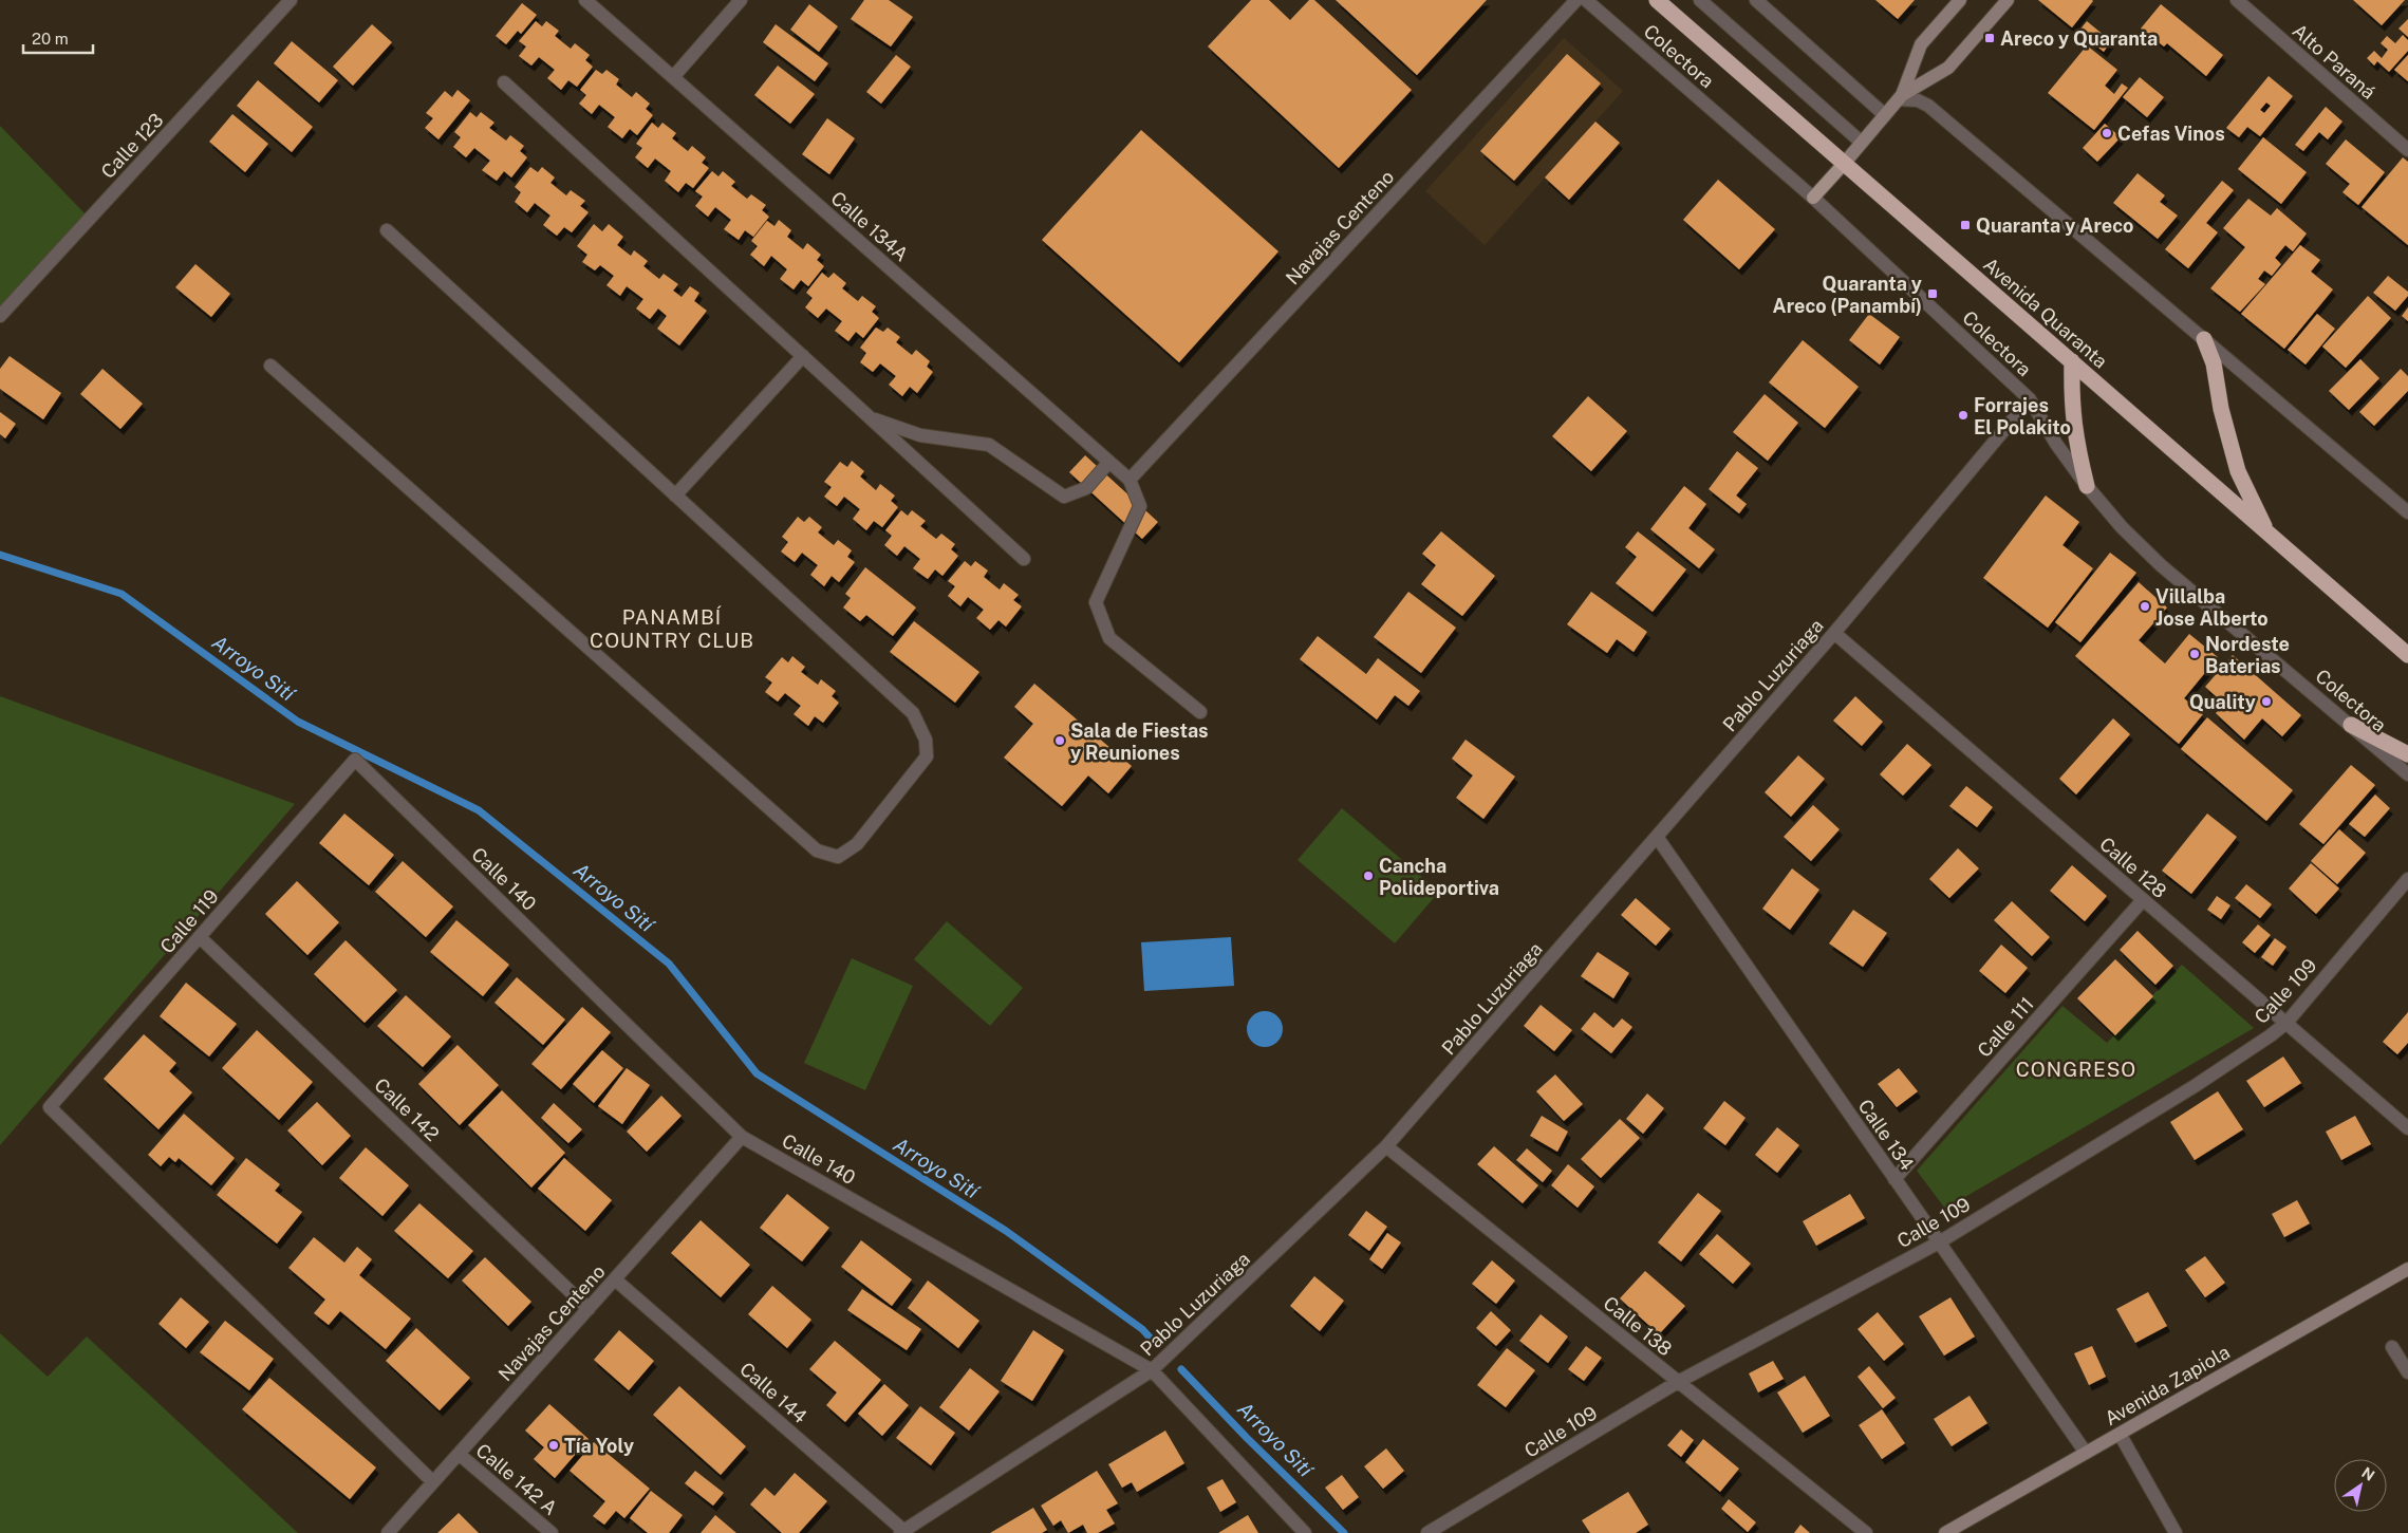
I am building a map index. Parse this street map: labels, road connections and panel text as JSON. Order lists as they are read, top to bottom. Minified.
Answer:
{"streets":{"highway":["Avenida Quaranta"],"main road":["Avenida Zapiola"],"street":["Colectora","Alto Paraná","Calle 123","Calle 134A","Navajas Centeno","Pablo Luzuriaga","Calle 128","Calle 140","Calle 119","Calle 109","Calle 111","Calle 142","Calle 134","Calle 138","Calle 144","Calle 142 A"]},"crossings":[["Colectora","Pablo Luzuriaga"],["Calle 134A","Navajas Centeno"],["Navajas Centeno","Calle 140"],["Navajas Centeno","Calle 119"],["Navajas Centeno","Calle 142"],["Navajas Centeno","Calle 144"],["Navajas Centeno","Calle 142 A"],["Pablo Luzuriaga","Calle 128"],["Pablo Luzuriaga","Calle 140"],["Pablo Luzuriaga","Calle 134"],["Pablo Luzuriaga","Calle 138"],["Pablo Luzuriaga","Calle 144"],["Calle 128","Calle 109"],["Calle 128","Calle 111"],["Calle 140","Calle 119"],["Calle 119","Calle 142"],["Calle 109","Calle 134"],["Calle 109","Calle 138"],["Calle 111","Calle 134"],["Calle 134","Avenida Zapiola"]],"districts":["PANAMBÍ COUNTRY CLUB","CONGRESO"],"water":["Arroyo Sití"],"places":{"transit":["Areco y Quaranta","Quaranta y Areco","Quaranta y Areco (Panambí)"],"other":["Cefas Vinos","Forrajes El Polakito","Villalba Jose Alberto","Nordeste Baterias","Quality","Sala de Fiestas y Reuniones","Cancha Polideportiva","Tía Yoly"]},"scale_bar":"20 m","north":"top right"}
